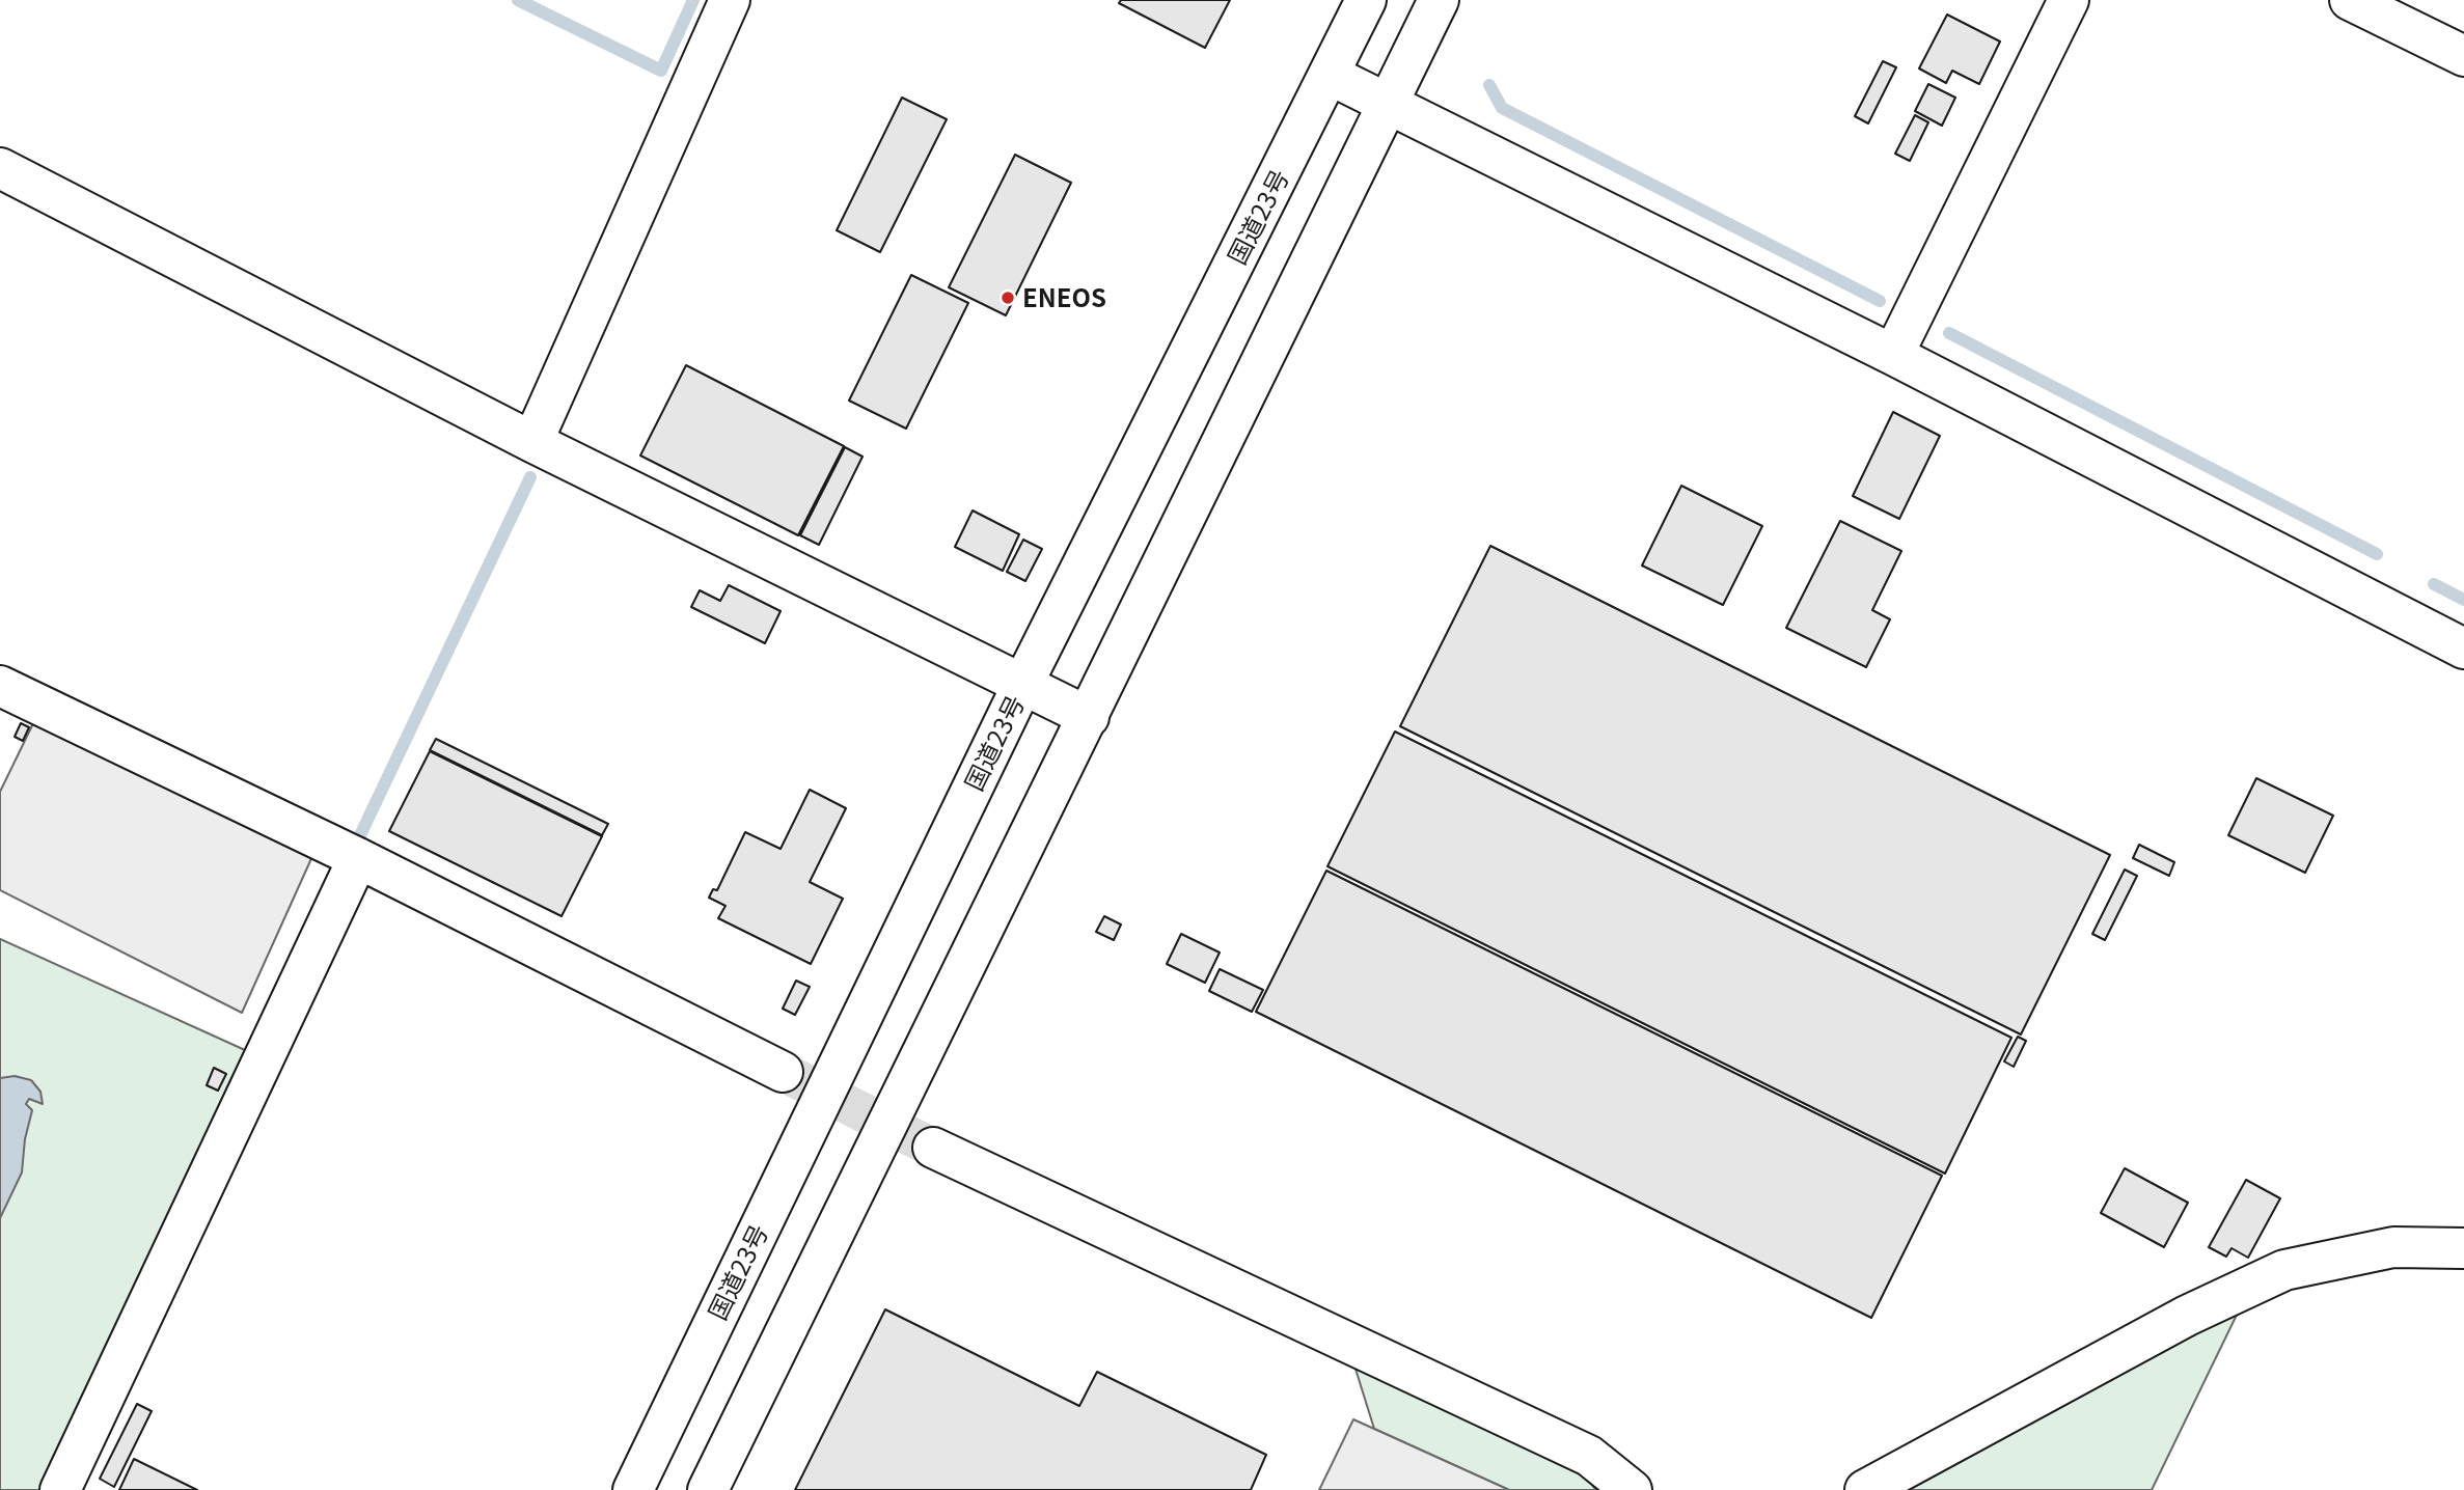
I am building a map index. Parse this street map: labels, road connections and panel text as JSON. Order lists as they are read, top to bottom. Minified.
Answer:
{"streets":{"main road":["国道23号"]},"places":["ENEOS"]}
